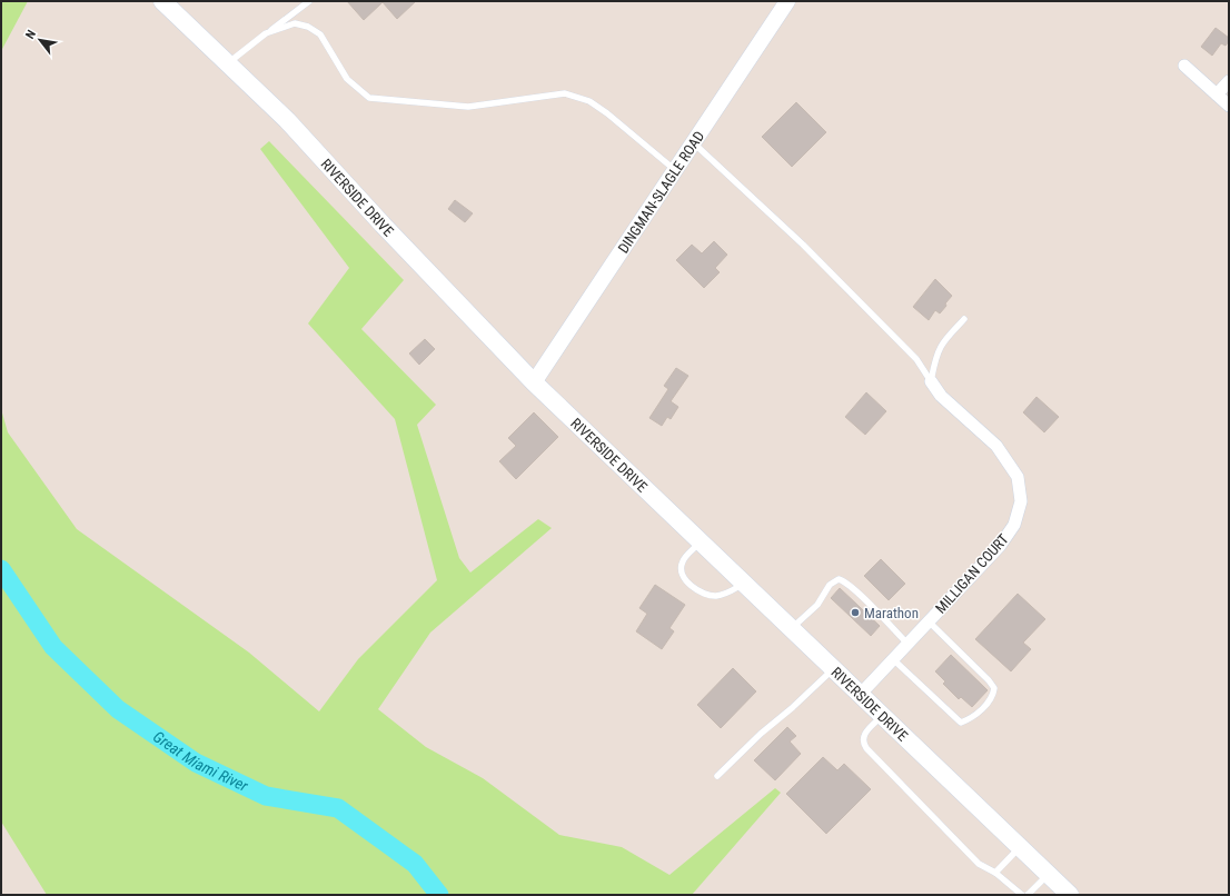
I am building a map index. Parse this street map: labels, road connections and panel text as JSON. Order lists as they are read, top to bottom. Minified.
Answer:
{"streets":{"main road":["RIVERSIDE DRIVE"],"street":["DINGMAN-SLAGLE ROAD","MILLIGAN COURT"]},"crossings":[["DINGMAN-SLAGLE ROAD","RIVERSIDE DRIVE"],["RIVERSIDE DRIVE","MILLIGAN COURT"]],"water":["Great Miami River"],"places":["Marathon"],"north":"top left"}
